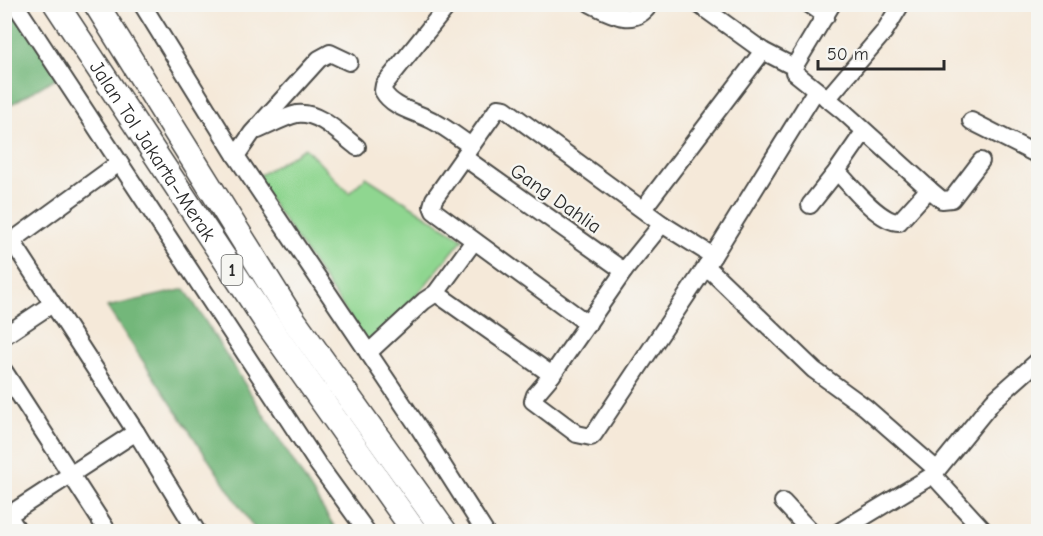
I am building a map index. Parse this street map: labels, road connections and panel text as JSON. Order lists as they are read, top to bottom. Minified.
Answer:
{"streets":{"highway":["Jalan Tol Jakarta–Merak","1"],"street":["Gang Dahlia"]},"scale_bar":"50 m"}
